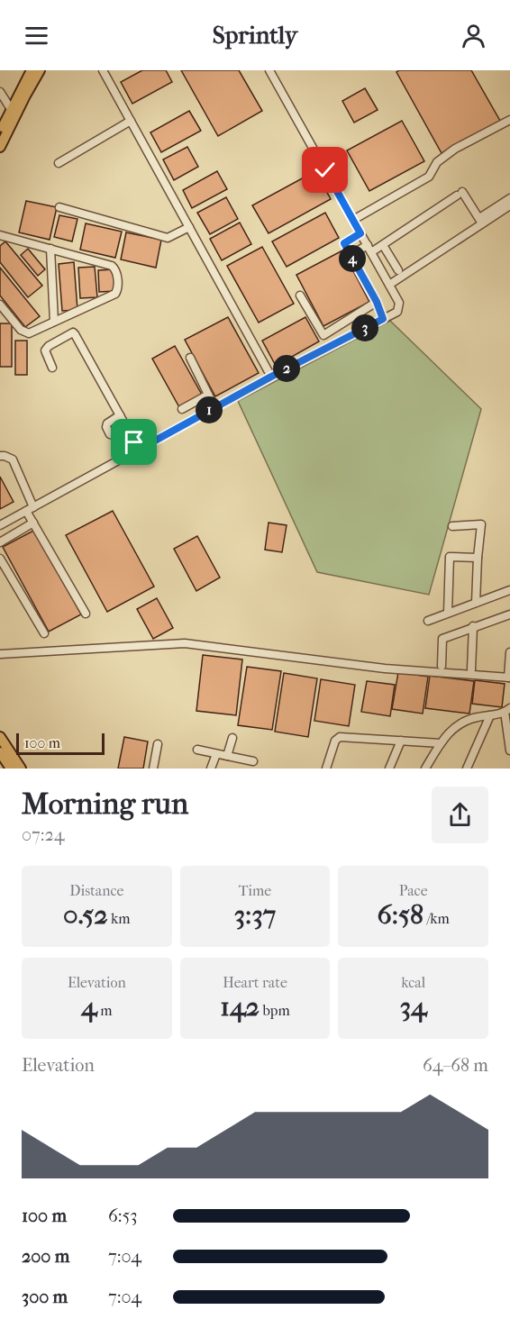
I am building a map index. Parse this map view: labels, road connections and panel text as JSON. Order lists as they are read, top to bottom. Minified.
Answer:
{"scale_bar":"100 m","page":{"header":"Sprintly","pins":["4","3","2","1"],"scale":"100 m","heading":["Morning run","07:24"],"stats":[["Distance","0.52 km"],["Time","3:37"],["Pace","6:58 /km"],["Elevation","4 m"],["Heart rate","142 bpm"],["kcal","34"]],"chart":["Elevation","64–68 m"],"list":[{"name":"100 m","note":"6:53"},{"name":"200 m","note":"7:04"},{"name":"300 m","note":"7:04"}]}}
